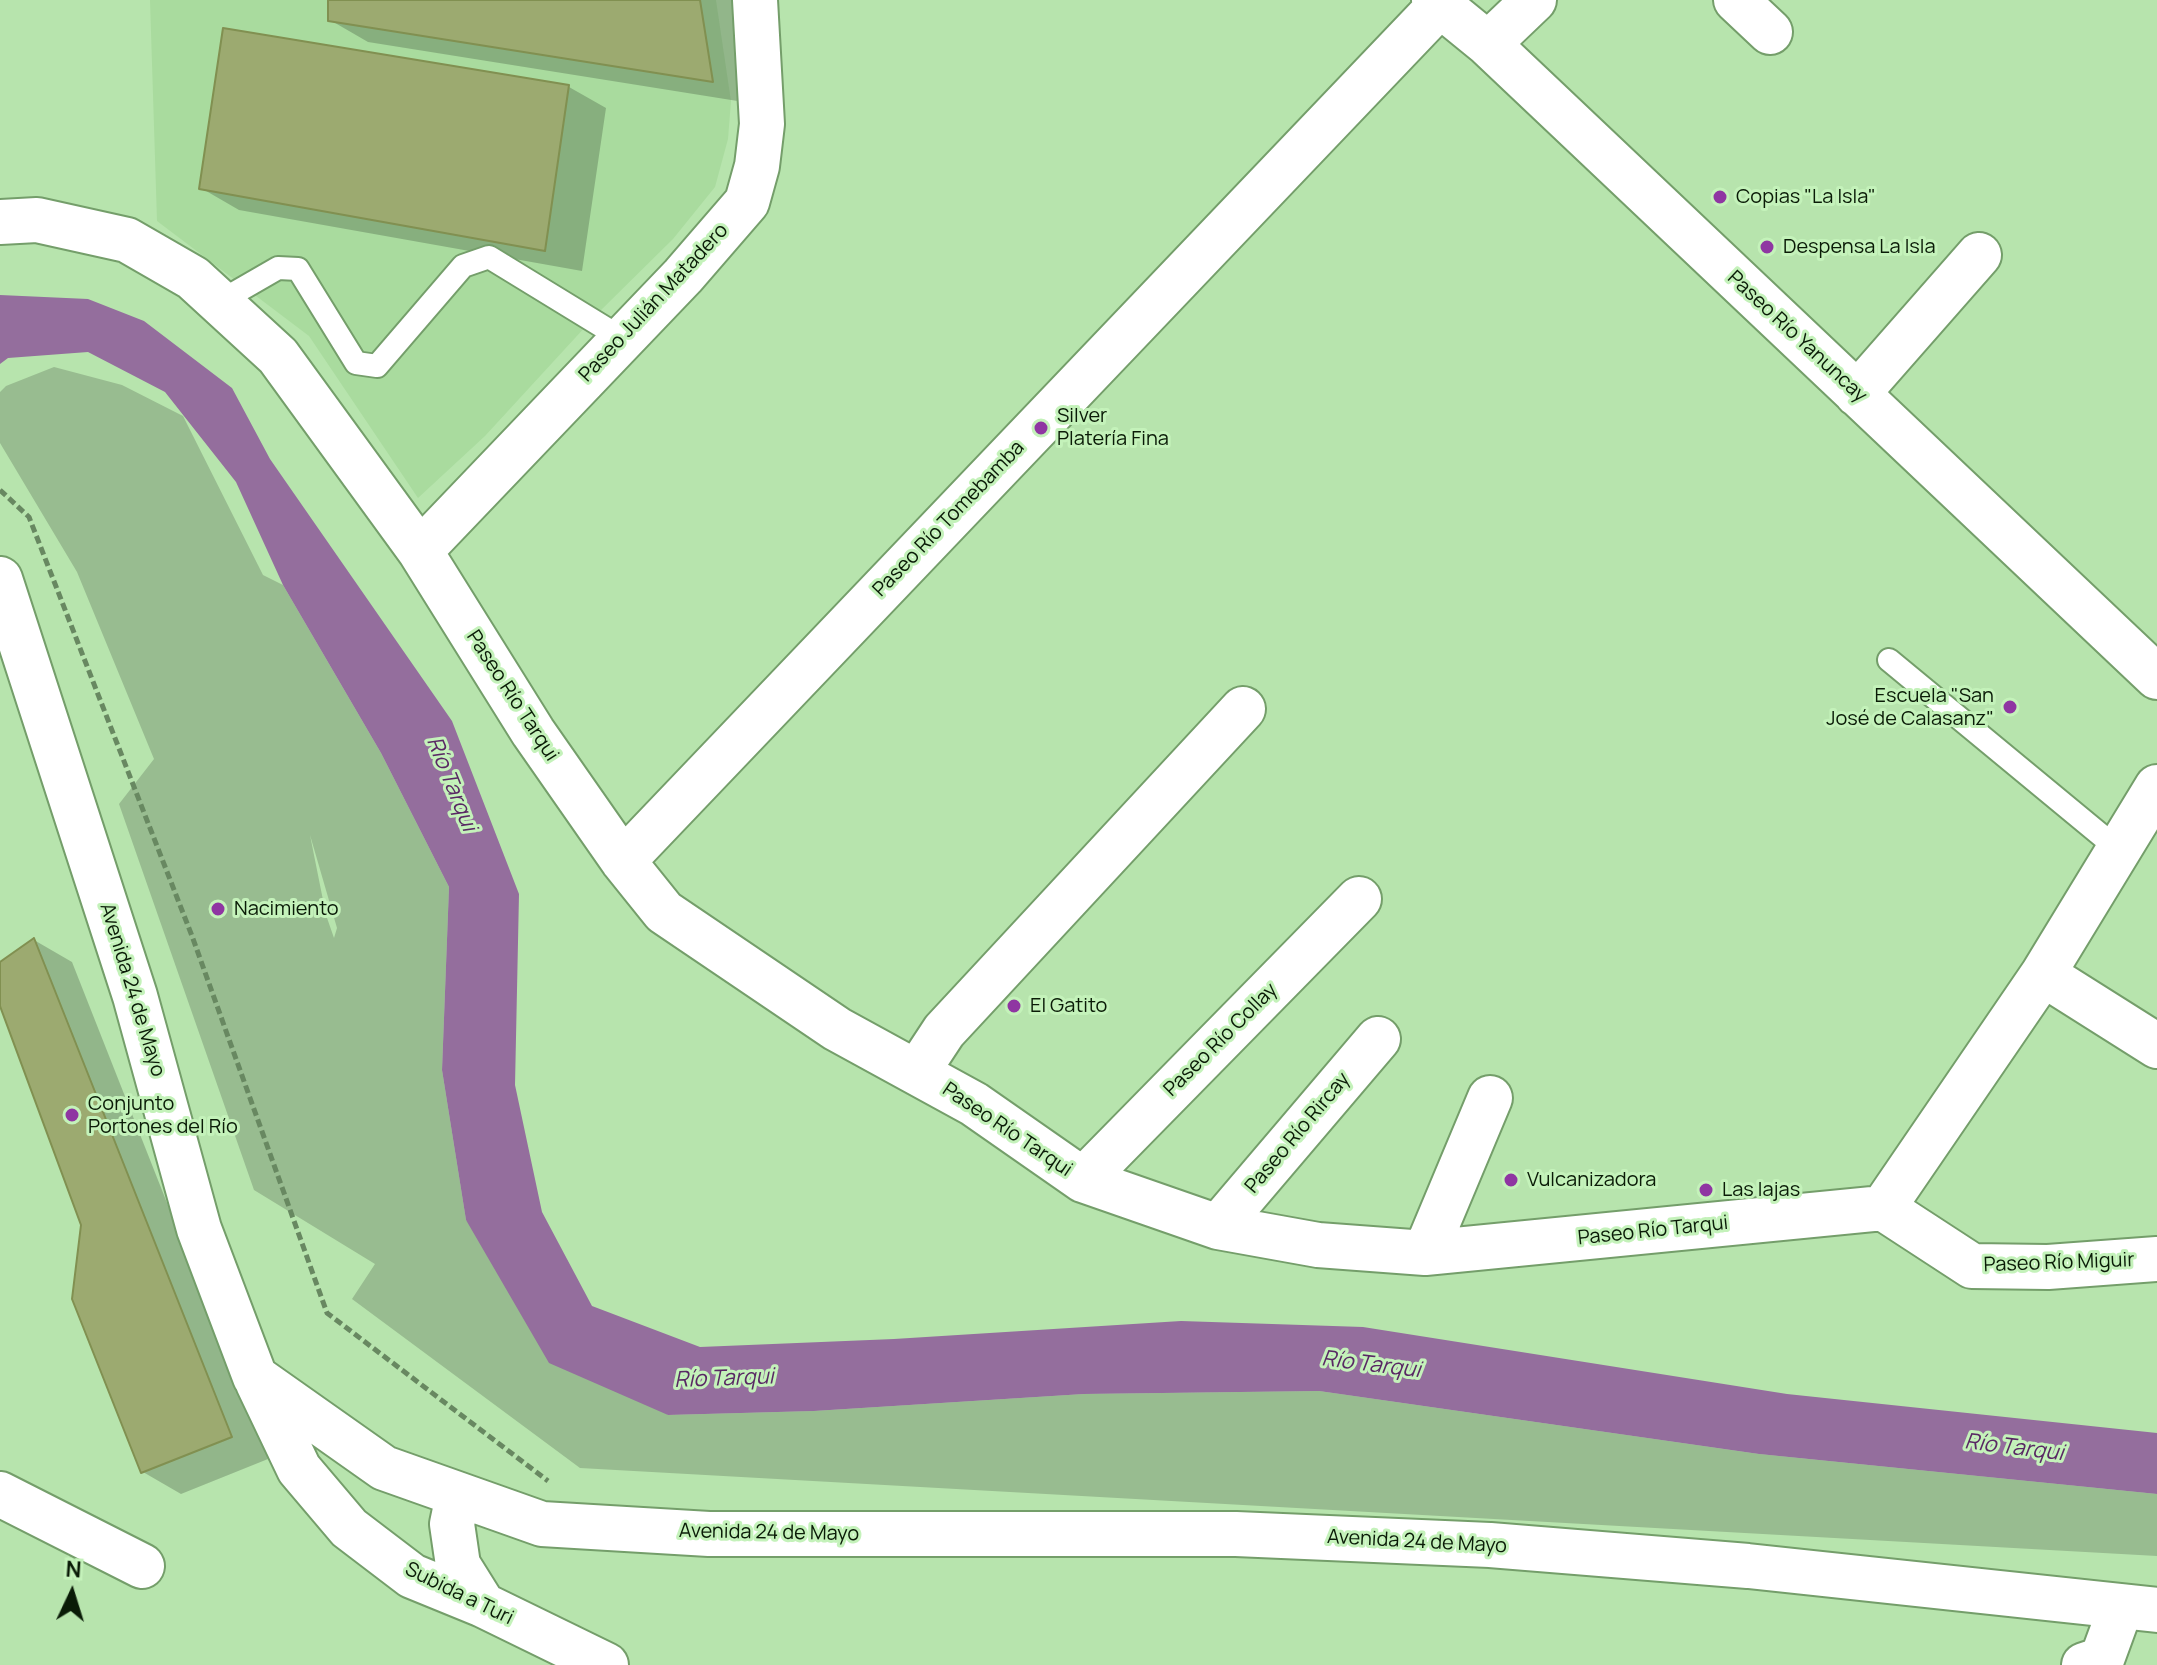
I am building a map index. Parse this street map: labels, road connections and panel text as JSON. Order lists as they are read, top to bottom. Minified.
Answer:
{"streets":{"street":["Paseo Julián Matadero","Paseo Río Yanuncay","Paseo Río Tomebamba","Paseo Río Tarqui","Avenida 24 de Mayo","Paseo Río Collay","Paseo Río Rircay","Paseo Río Miguir","Subida a Turi"]},"crossings":[["Paseo Julián Matadero","Paseo Río Tarqui"],["Paseo Río Yanuncay","Paseo Río Tomebamba"],["Paseo Río Tomebamba","Paseo Río Tarqui"],["Paseo Río Tarqui","Paseo Río Collay"],["Paseo Río Tarqui","Paseo Río Rircay"],["Paseo Río Tarqui","Paseo Río Miguir"],["Avenida 24 de Mayo","Subida a Turi"]],"water":["Río Tarqui"],"places":["Copias \"La Isla\"","Despensa La Isla","Silver Platería Fina","Escuela \"San José de Calasanz\"","Nacimiento","El Gatito","Conjunto Portones del Río","Vulcanizadora","Las lajas"],"north":"top"}
